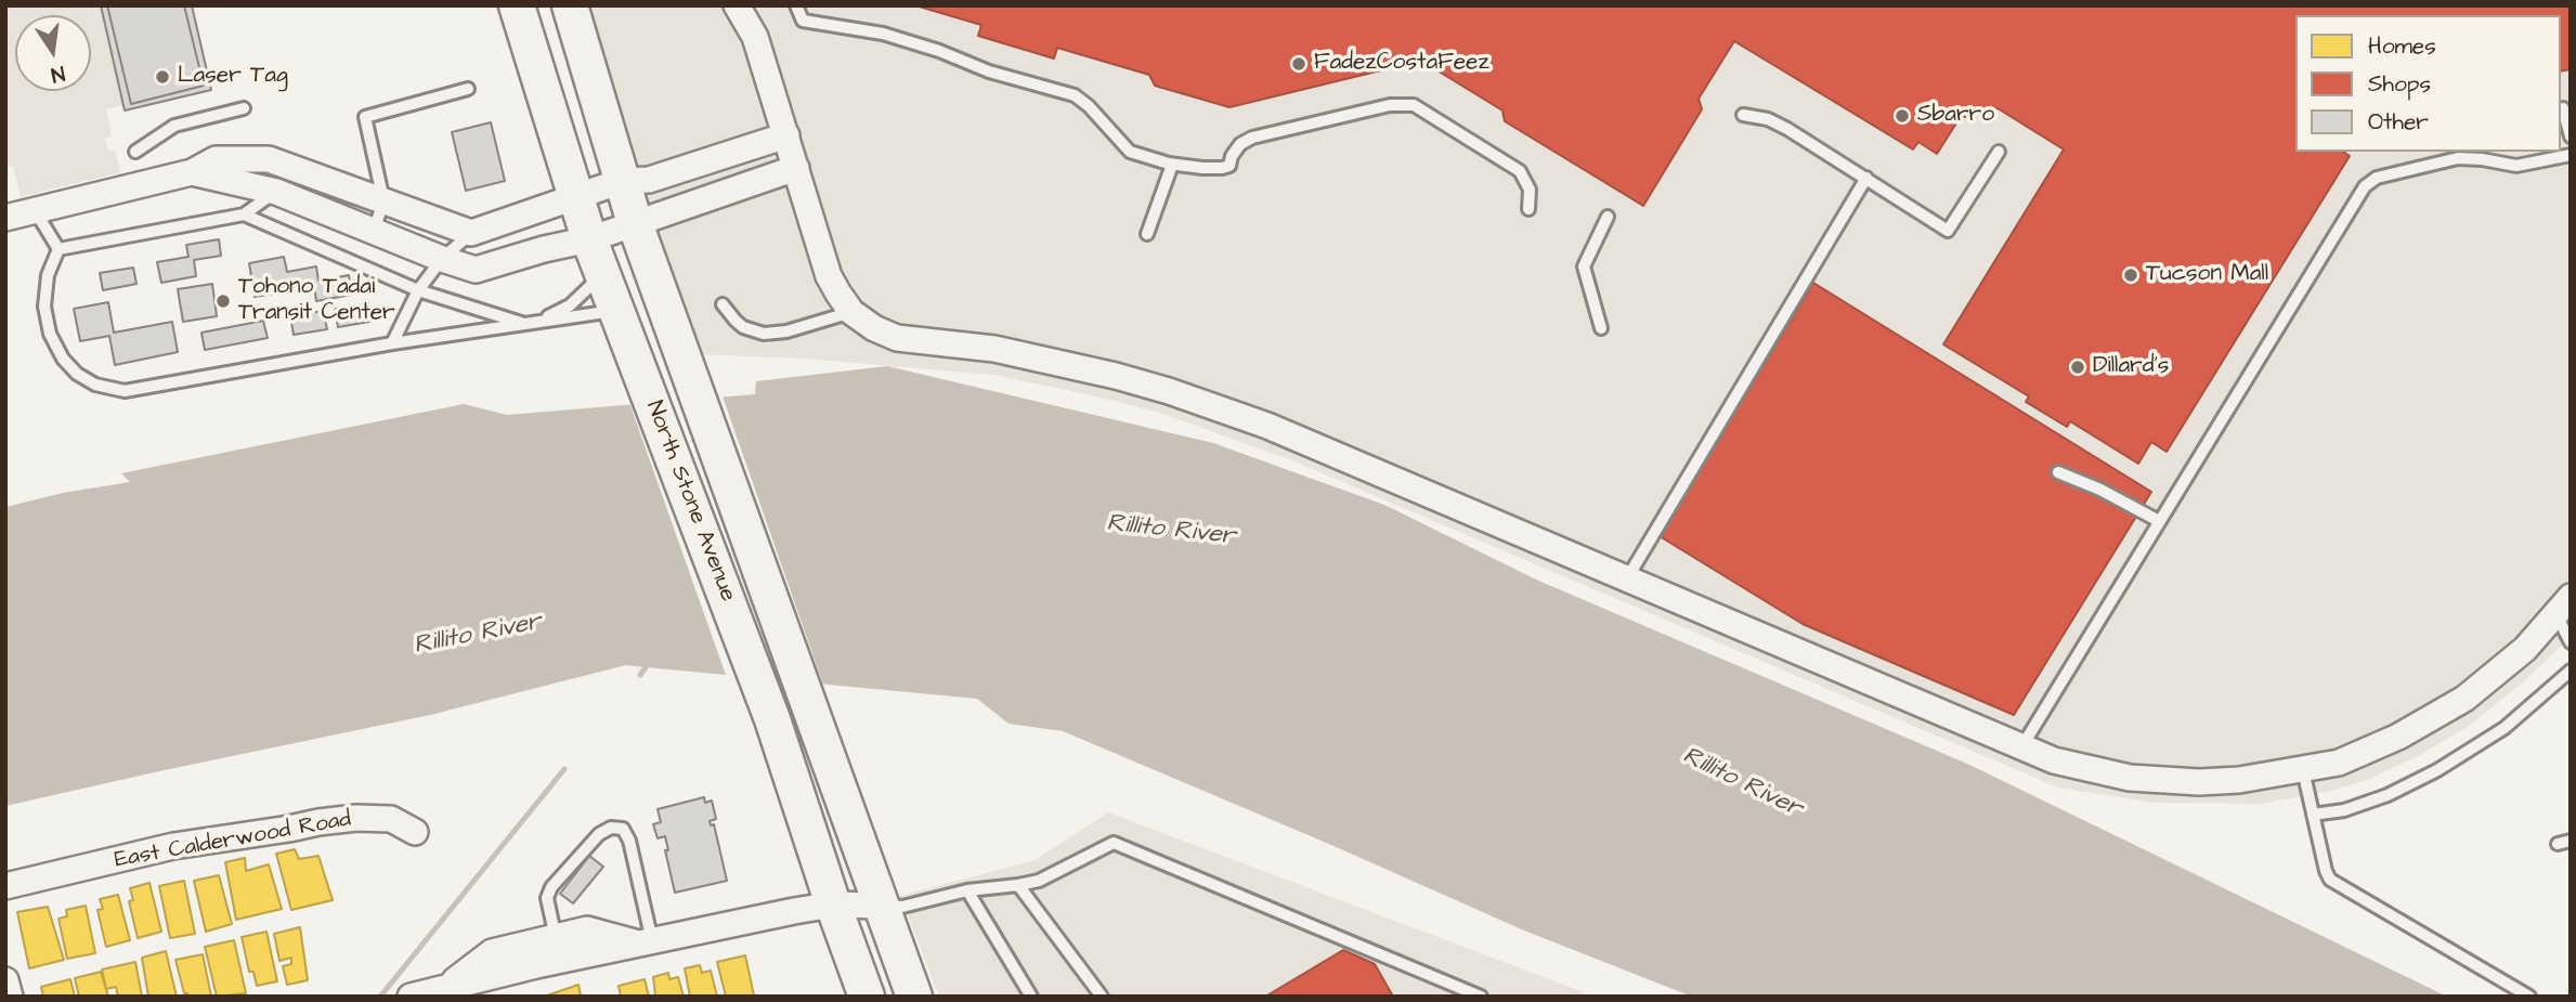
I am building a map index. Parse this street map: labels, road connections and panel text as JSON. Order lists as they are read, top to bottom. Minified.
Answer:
{"streets":{"main road":["North Stone Avenue"],"street":["East Calderwood Road"]},"water":["Rillito River"],"places":["FadezCostaFeez","Laser Tag","Sbarro","Tucson Mall","Tohono Tadai Transit Center","Dillard's"],"legend":["Homes","Shops","Other"],"north":"bottom"}
